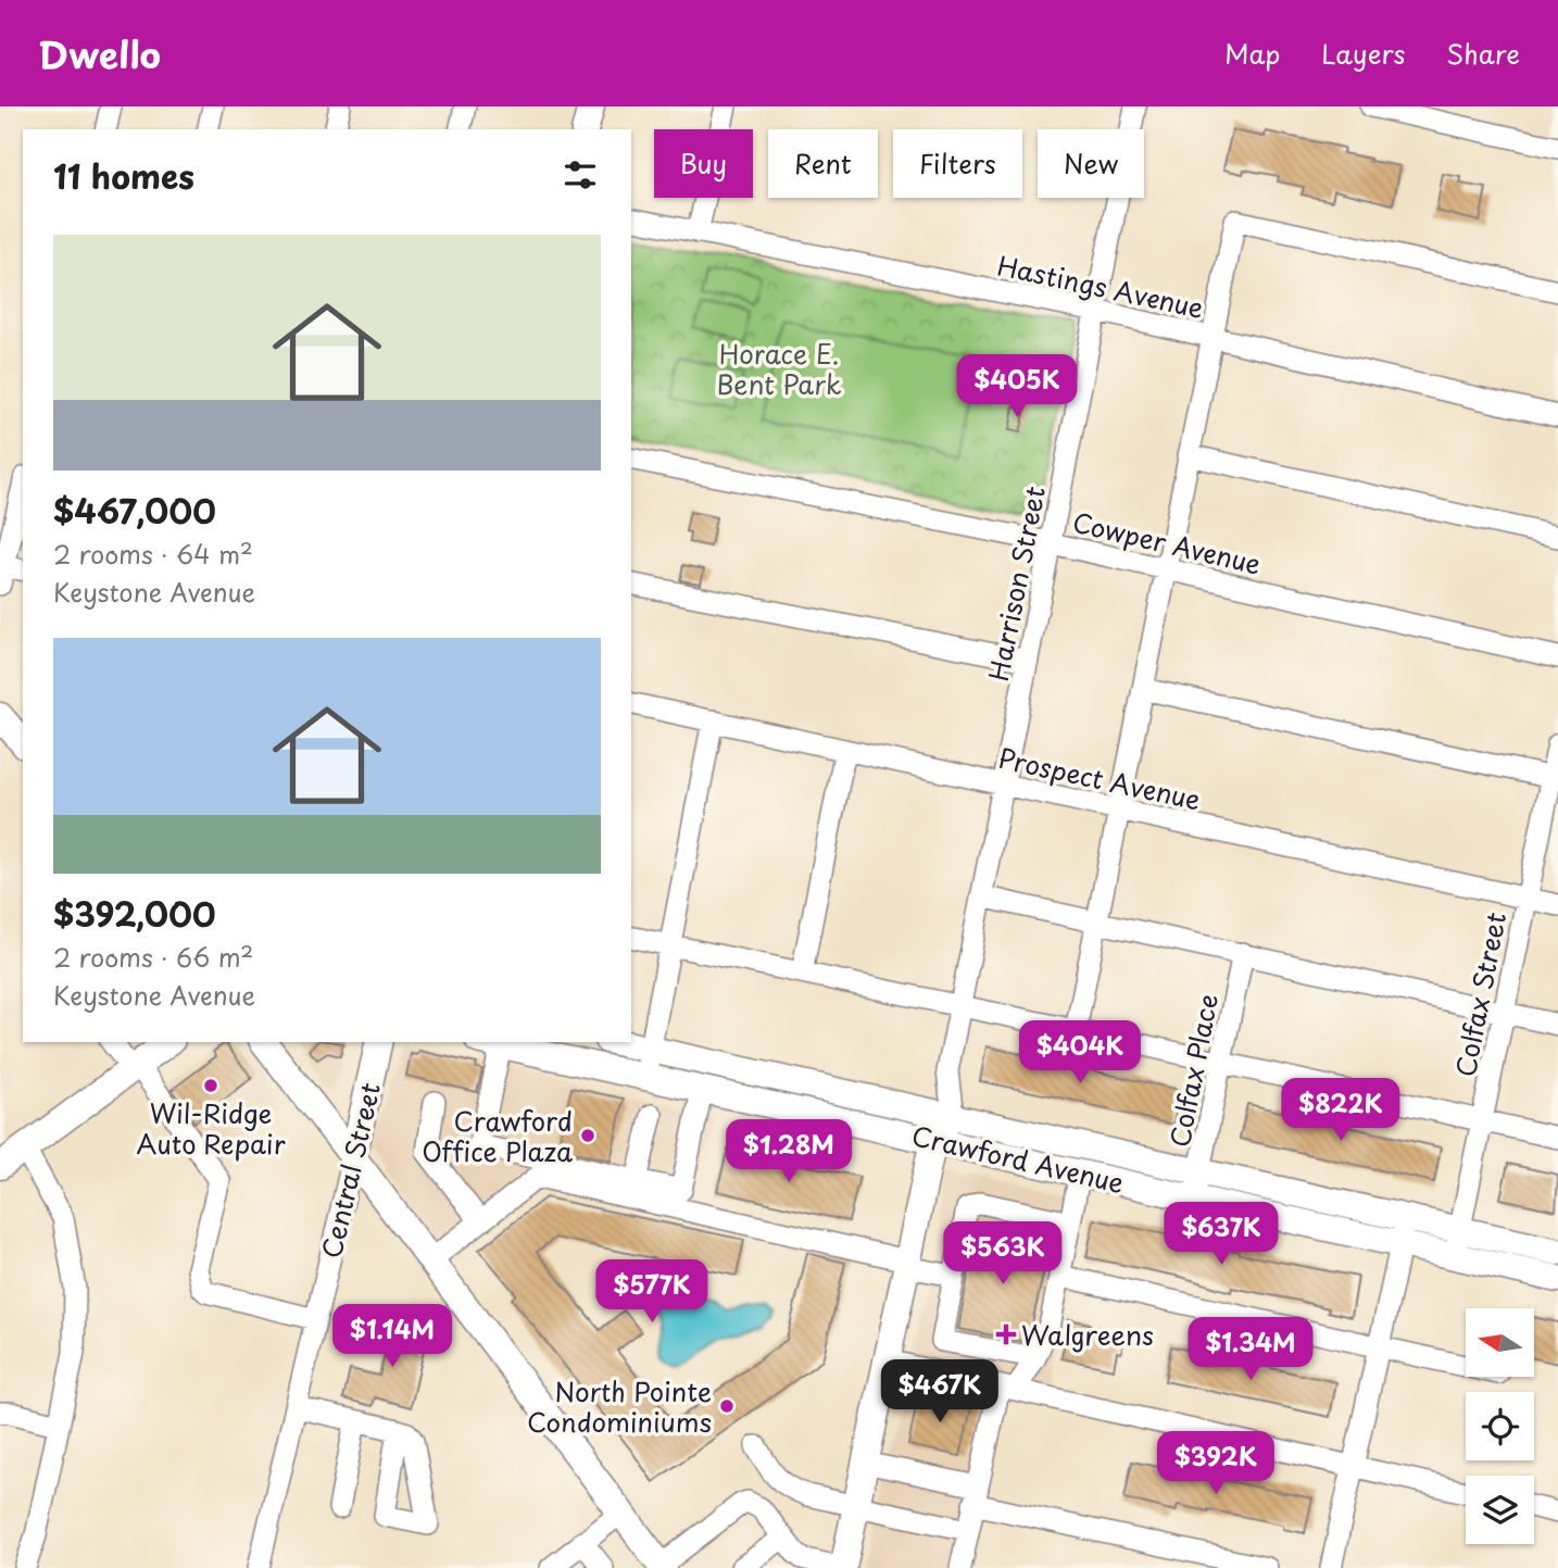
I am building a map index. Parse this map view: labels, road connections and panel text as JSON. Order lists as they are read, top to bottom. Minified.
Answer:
{"streets":{"main road":["Crawford Avenue","Central Street"],"street":["Hastings Avenue","Cowper Avenue","Harrison Street","Prospect Avenue","Colfax Street","Colfax Place"]},"crossings":[["Hastings Avenue","Harrison Street"],["Cowper Avenue","Harrison Street"],["Harrison Street","Prospect Avenue"],["Harrison Street","Crawford Avenue"],["Prospect Avenue","Colfax Street"],["Colfax Street","Crawford Avenue"],["Colfax Place","Crawford Avenue"]],"parks":["Horace E. Bent Park"],"places":{"other":["Wil-Ridge Auto Repair","Crawford Office Plaza","North Pointe Condominiums"],"health":["Walgreens"]},"north":"left","page":{"header":"Dwello","nav":["Map","Layers","Share"],"chip":["Buy","Rent","Filters","New"],"heading":"11 homes","list":[{"name":"$467,000","note":"2 rooms · 64 m² · Keystone Avenue"},{"name":"$392,000","note":"2 rooms · 66 m² · Keystone Avenue"}],"price":["$405K","$404K","$822K","$1.28M","$637K","$563K","$577K","$1.14M","$1.34M","$467K","$392K"]}}
